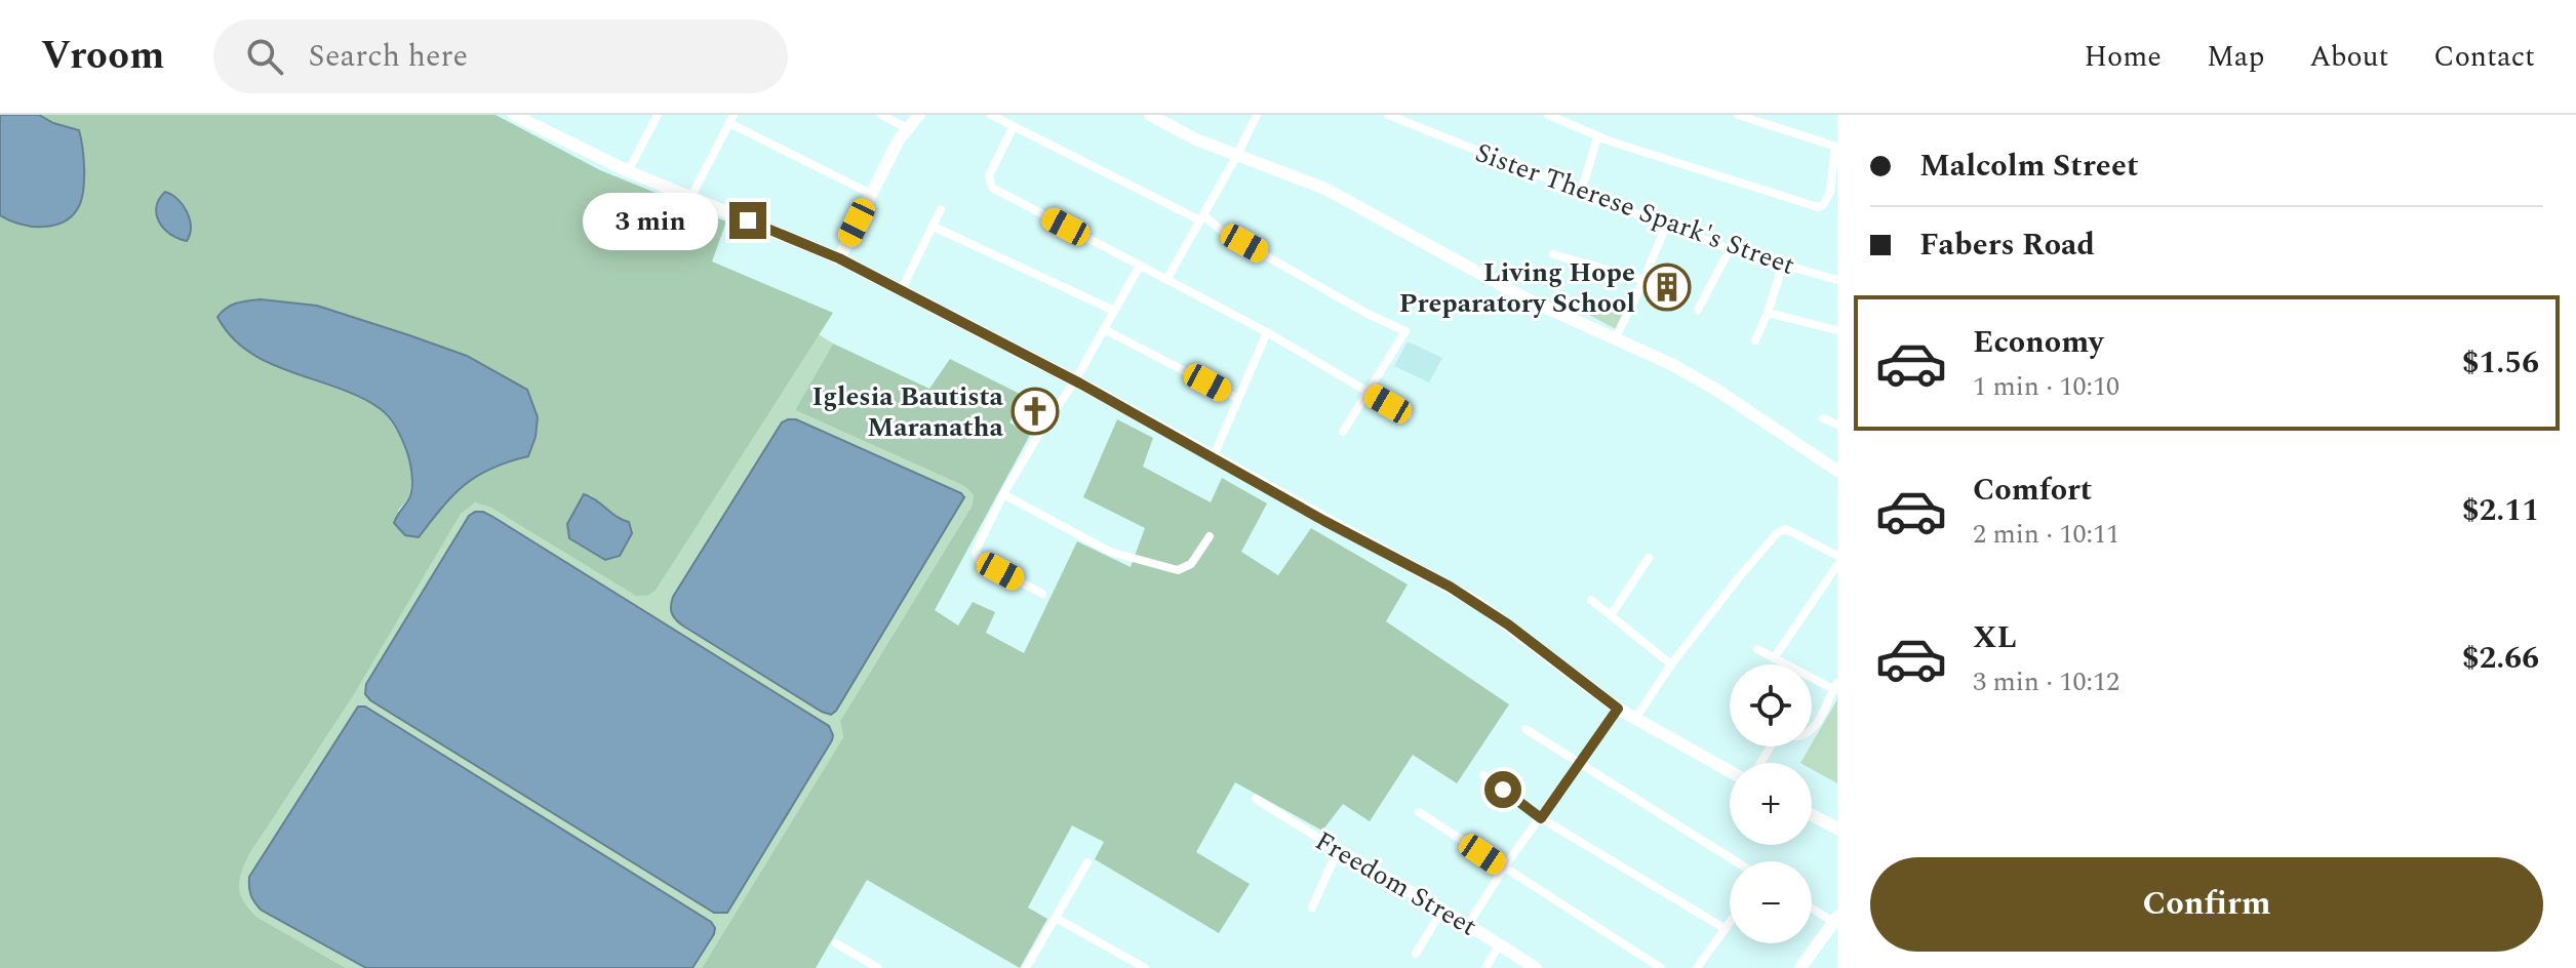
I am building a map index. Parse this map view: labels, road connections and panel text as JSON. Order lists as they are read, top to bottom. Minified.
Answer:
{"streets":{"main road":["Freedom Street"],"street":["Sister Therese Spark's Street"]},"places":{"building":["Living Hope Preparatory School"],"church":["Iglesia Bautista Maranatha"]},"page":{"header":"Vroom","search":"Search here","nav":["Home","Map","About","Contact"],"banner":["Malcolm Street","Fabers Road"],"bubble":"3 min","list":[{"name":"Economy","note":"1 min · 10:10","value":"$1.56"},{"name":"Comfort","note":"2 min · 10:11","value":"$2.11"},{"name":"XL","note":"3 min · 10:12","value":"$2.66"}],"map_buttons":["+","−"],"buttons":"Confirm"}}
